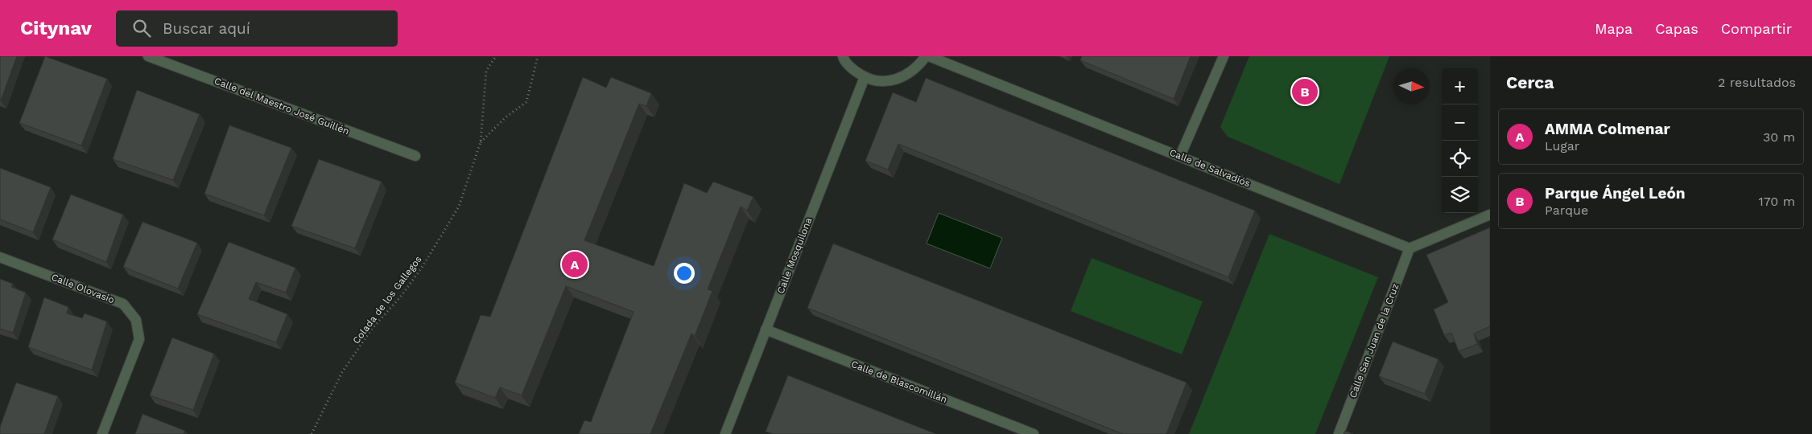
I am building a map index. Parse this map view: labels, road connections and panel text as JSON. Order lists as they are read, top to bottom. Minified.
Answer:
{"streets":{"street":["Calle del Maestro José Guillén","Calle de Salvadiós","Calle Mosquilona","Calle Olovasio","Calle San Juan de la Cruz","Calle de Blascomillán"],"path":["Colada de los Gallegos"]},"crossings":[["Calle de Salvadiós","Calle San Juan de la Cruz"],["Calle Mosquilona","Calle de Blascomillán"]],"north":"right","page":{"header":"Citynav","search":"Buscar aquí","nav":["Mapa","Capas","Compartir"],"heading":["Cerca","2 resultados"],"map_buttons":["+","−"],"pins":["B","A"],"list":[{"mark":"A","name":"AMMA Colmenar","note":"Lugar","value":"30 m"},{"mark":"B","name":"Parque Ángel León","note":"Parque","value":"170 m"}]}}
